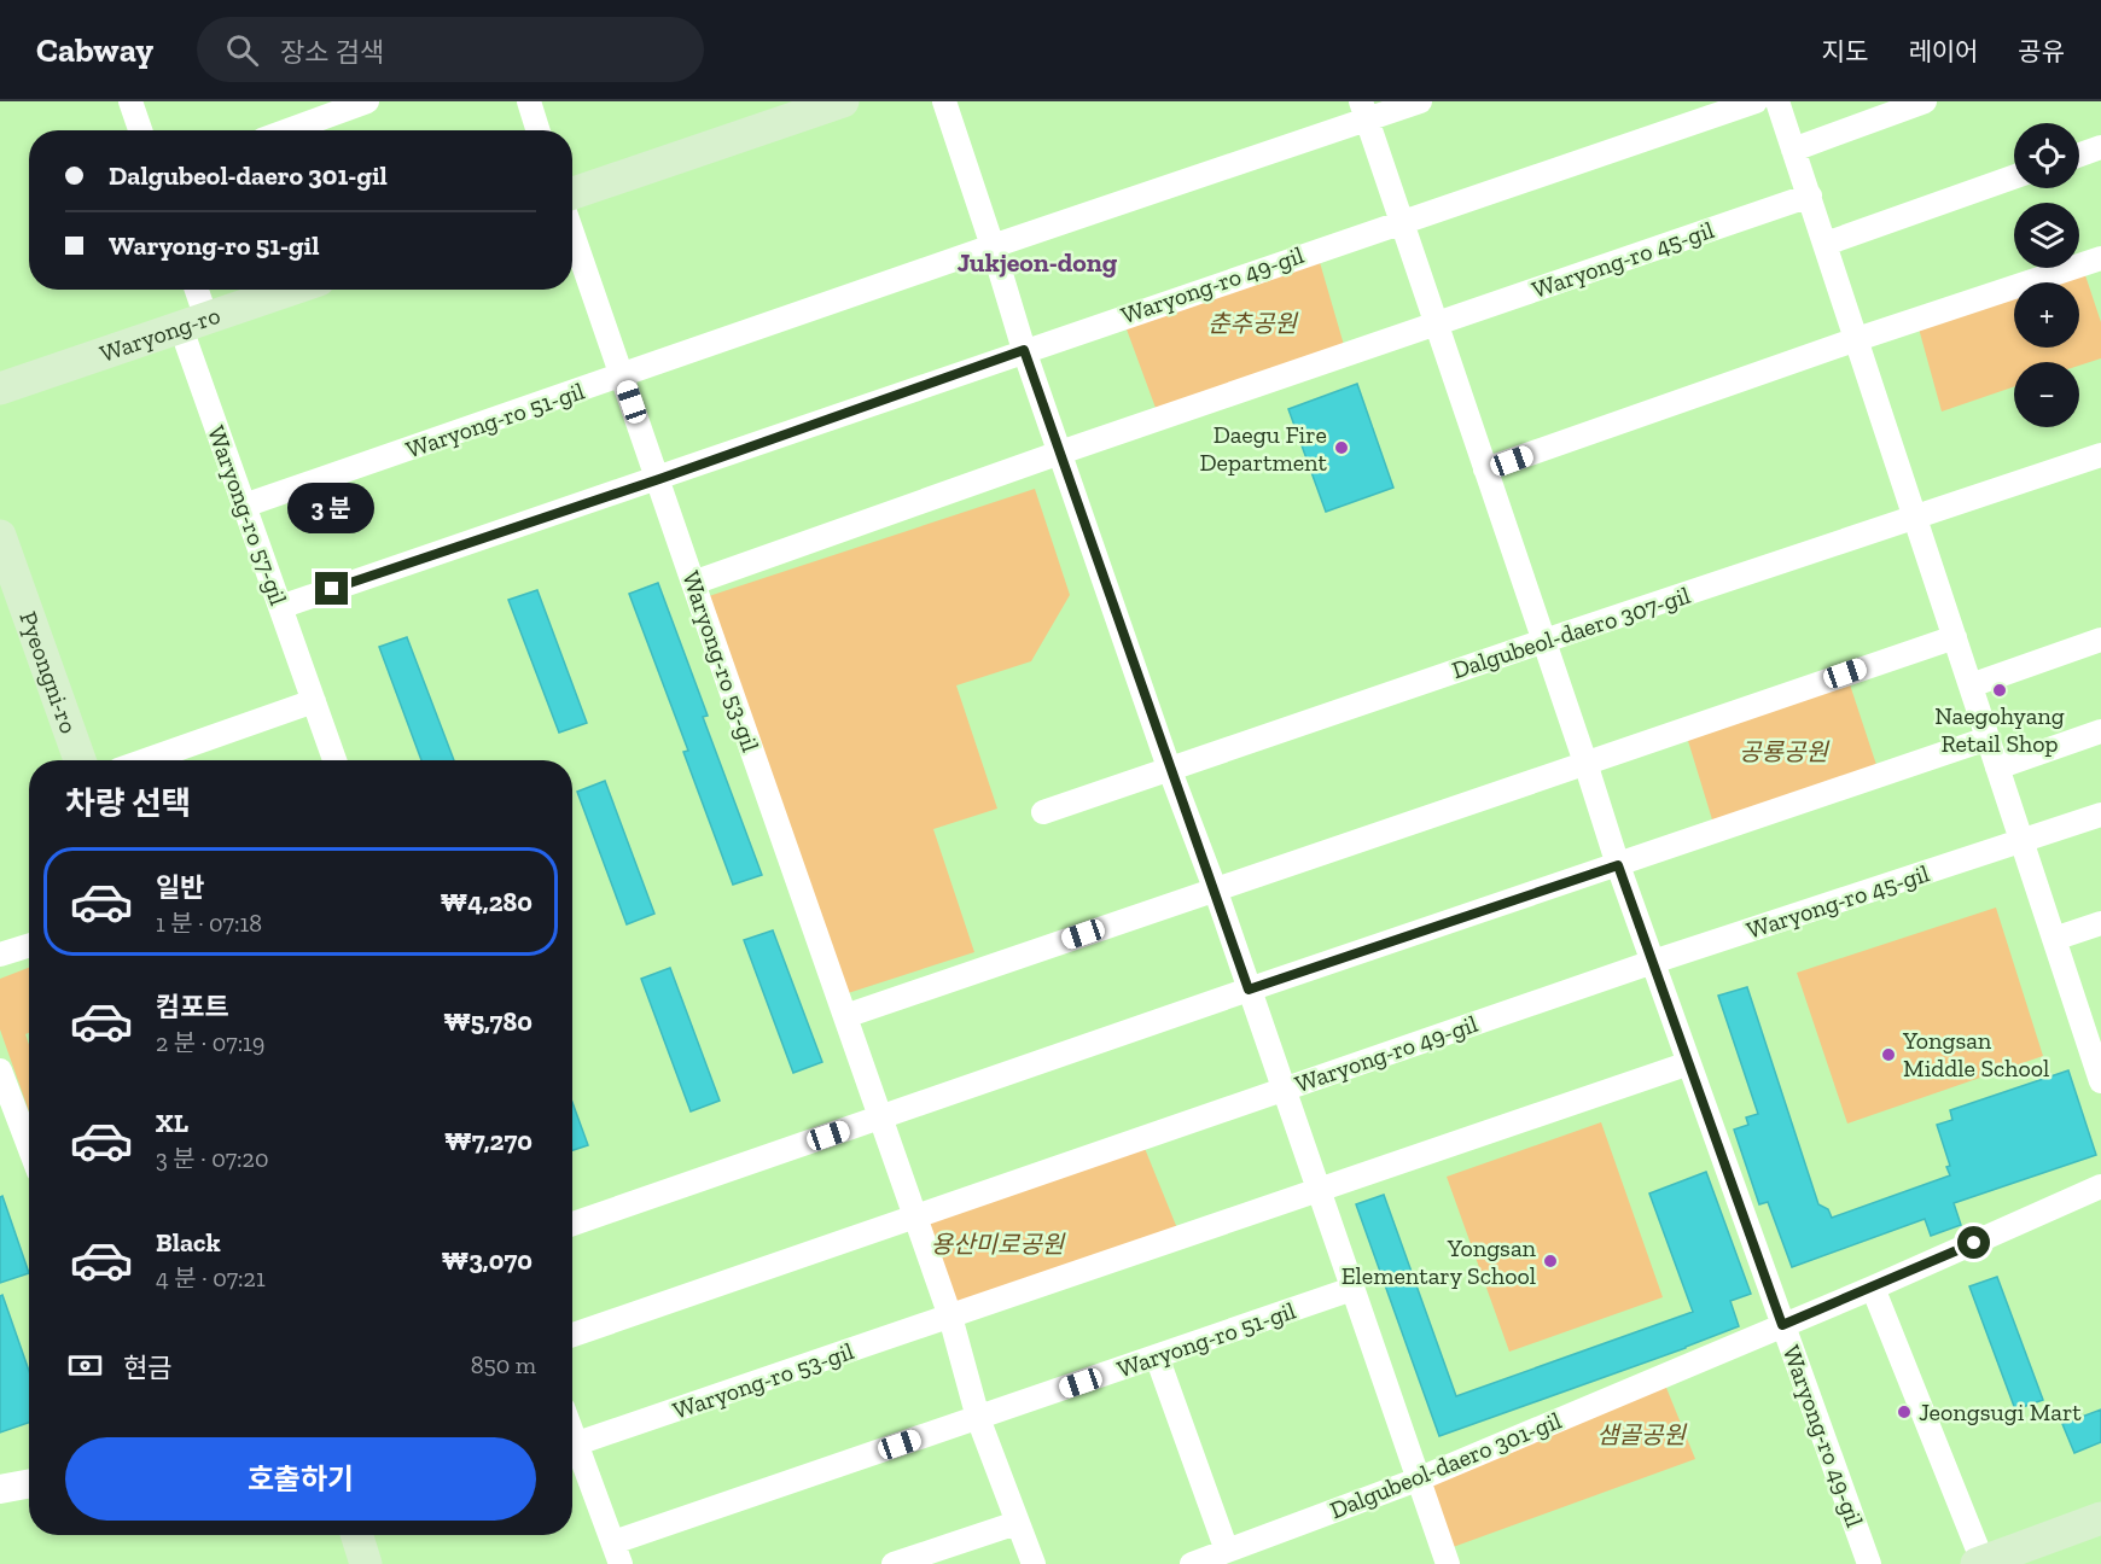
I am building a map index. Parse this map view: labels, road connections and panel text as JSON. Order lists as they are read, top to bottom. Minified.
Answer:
{"streets":{"main road":["Waryong-ro","Pyeongni-ro"],"street":["Waryong-ro 45-gil","Waryong-ro 49-gil","Waryong-ro 51-gil","Waryong-ro 57-gil","Dalgubeol-daero 307-gil","Waryong-ro 53-gil","Dalgubeol-daero 301-gil"]},"crossings":[["Waryong-ro 45-gil","Waryong-ro 49-gil"],["Waryong-ro 49-gil","Dalgubeol-daero 307-gil"],["Waryong-ro 49-gil","Dalgubeol-daero 301-gil"],["Waryong-ro","Waryong-ro 57-gil"],["Waryong-ro 51-gil","Waryong-ro 57-gil"],["Waryong-ro 51-gil","Waryong-ro 53-gil"]],"districts":["Jukjeon-dong"],"parks":["춘추공원","공룡공원","용산미로공원","샘골공원"],"places":["Daegu Fire Department","Naegohyang Retail Shop","Yongsan Middle School","Yongsan Elementary School","Jeongsugi Mart"],"page":{"header":"Cabway","search":"장소 검색","nav":["지도","레이어","공유"],"map_buttons":["+","−"],"banner":["Dalgubeol-daero 301-gil","Waryong-ro 51-gil"],"bubble":"3 분","heading":"차량 선택","list":[{"name":"일반","note":"1 분 · 07:18","value":"₩4,280"},{"name":"컴포트","note":"2 분 · 07:19","value":"₩5,780"},{"name":"XL","note":"3 분 · 07:20","value":"₩7,270"},{"name":"Black","note":"4 분 · 07:21","value":"₩3,070"}],"pay":["현금","850 m"],"buttons":"호출하기"}}
